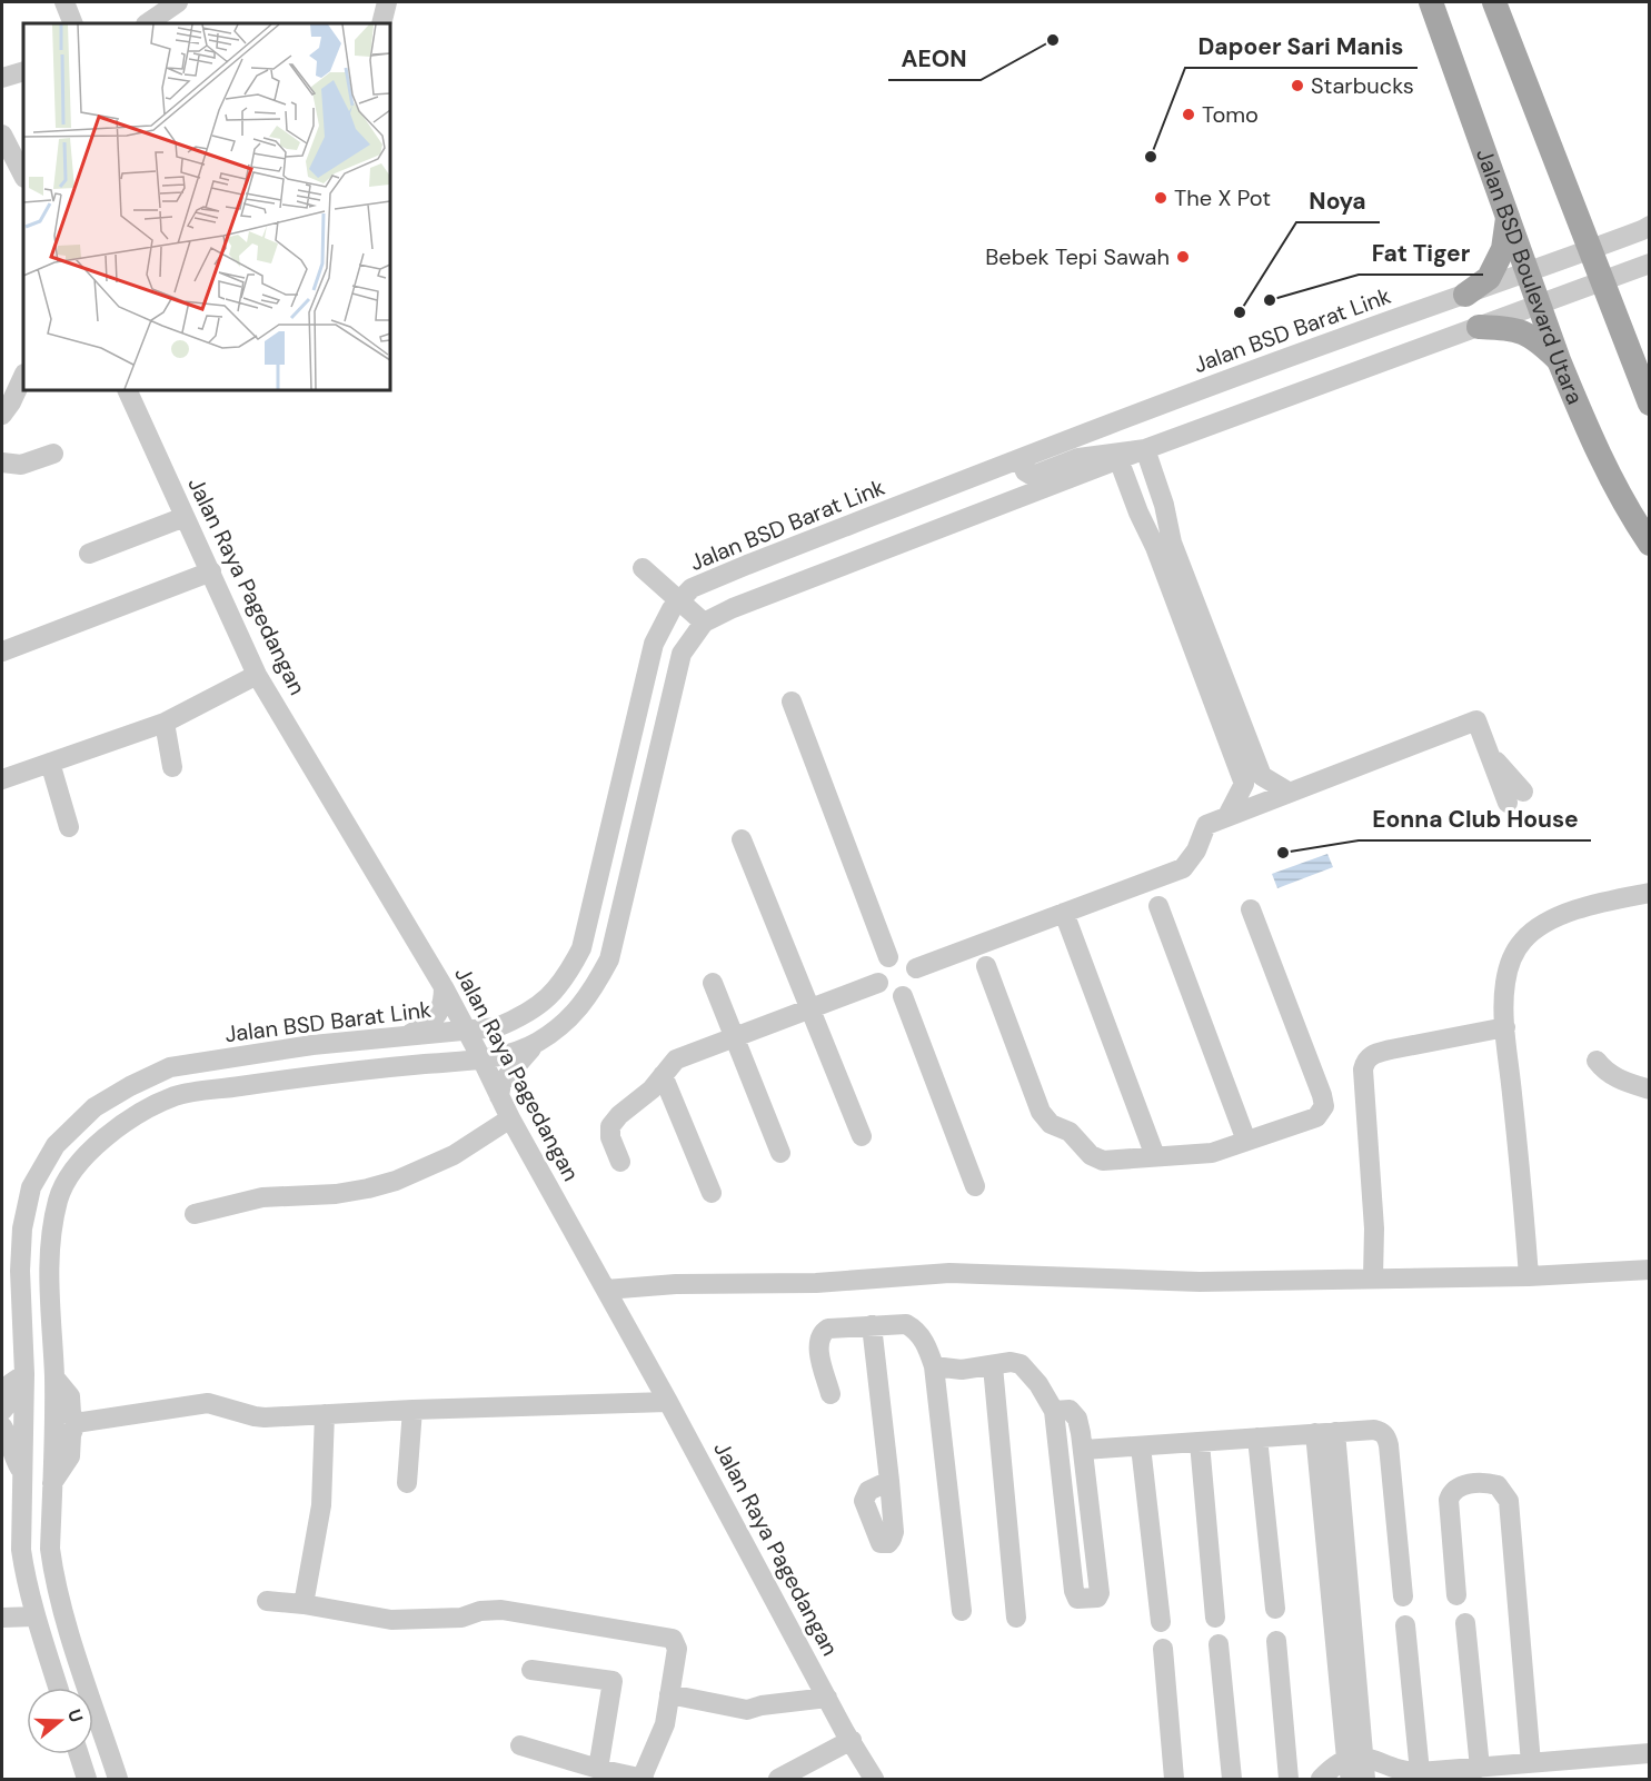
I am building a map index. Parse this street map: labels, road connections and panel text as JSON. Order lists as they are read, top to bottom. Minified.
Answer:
{"streets":{"main road":["Jalan BSD Boulevard Utara"],"street":["Jalan BSD Barat Link","Jalan Raya Pagedangan"]},"crossings":[["Jalan BSD Boulevard Utara","Jalan BSD Barat Link"],["Jalan BSD Barat Link","Jalan Raya Pagedangan"]],"places":["AEON","Starbucks","Tomo","Dapoer Sari Manis","The X Pot","Bebek Tepi Sawah","Fat Tiger","Noya","Eonna Club House"],"north":"right"}
